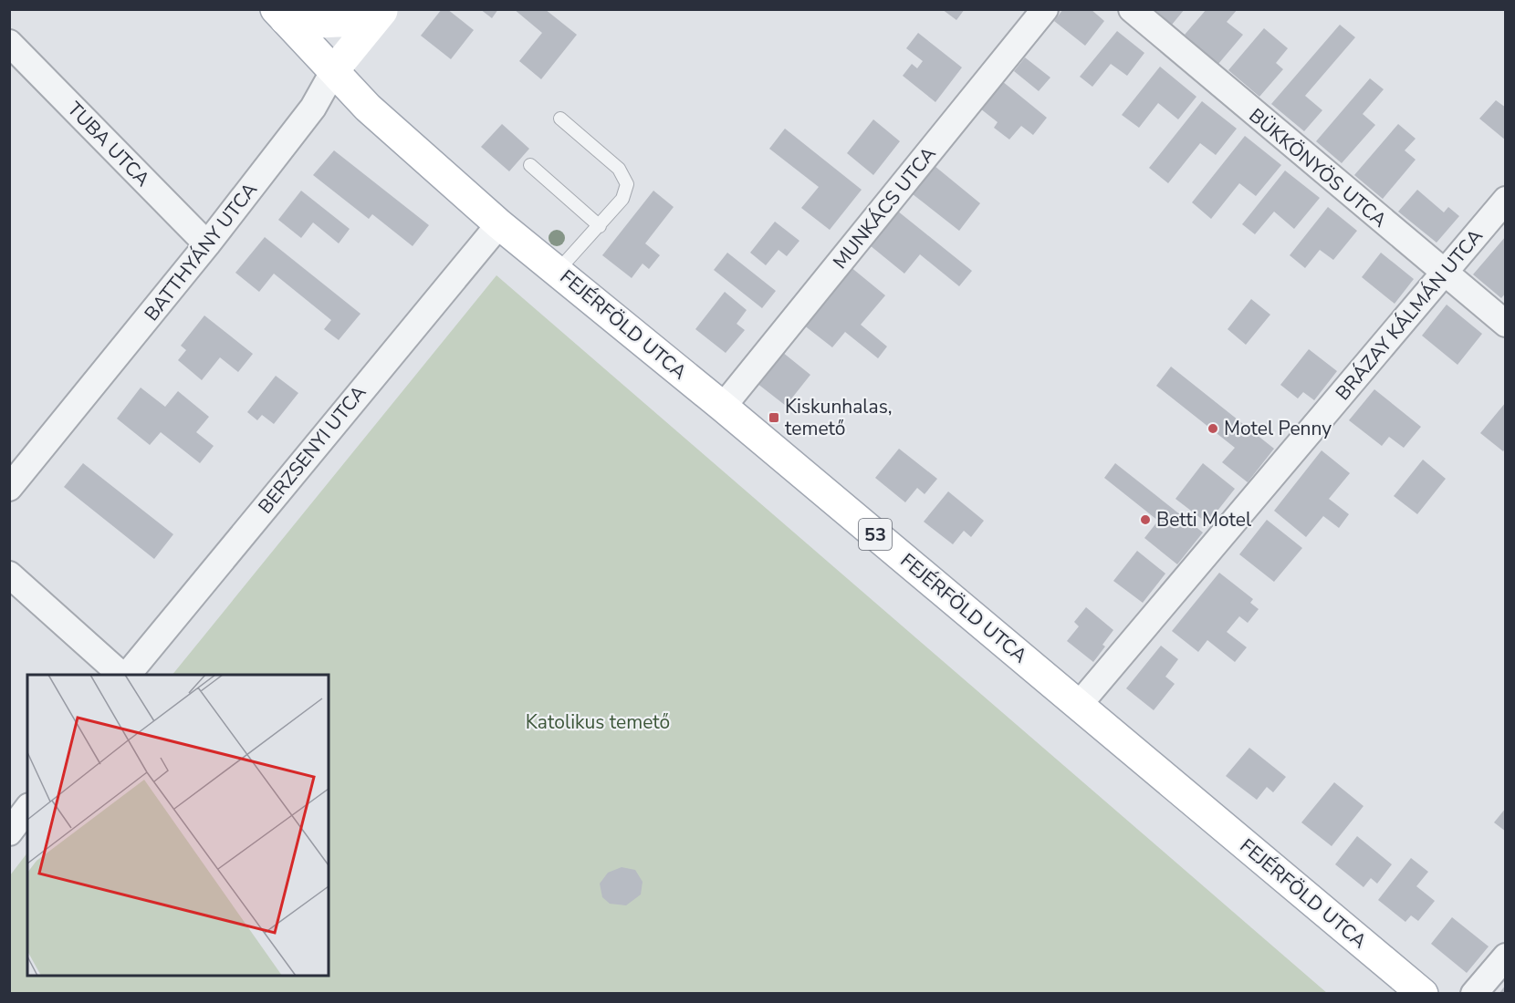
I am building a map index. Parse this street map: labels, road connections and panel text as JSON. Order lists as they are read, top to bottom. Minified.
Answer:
{"streets":{"main road":["BATTHYÁNY UTCA","FEJÉRFÖLD UTCA","53"],"street":["TUBA UTCA","BÜKKÖNYÖS UTCA","MUNKÁCS UTCA","BRÁZAY KÁLMÁN UTCA","BERZSENYI UTCA"]},"crossings":[["TUBA UTCA","BATTHYÁNY UTCA"],["BÜKKÖNYÖS UTCA","BRÁZAY KÁLMÁN UTCA"],["MUNKÁCS UTCA","FEJÉRFÖLD UTCA"],["BATTHYÁNY UTCA","FEJÉRFÖLD UTCA"],["BATTHYÁNY UTCA","53"],["BRÁZAY KÁLMÁN UTCA","FEJÉRFÖLD UTCA"],["FEJÉRFÖLD UTCA","BERZSENYI UTCA"],["FEJÉRFÖLD UTCA","53"]],"parks":["Katolikus temető"],"places":{"transit":["Kiskunhalas, temető"],"other":["Motel Penny","Betti Motel"]}}
